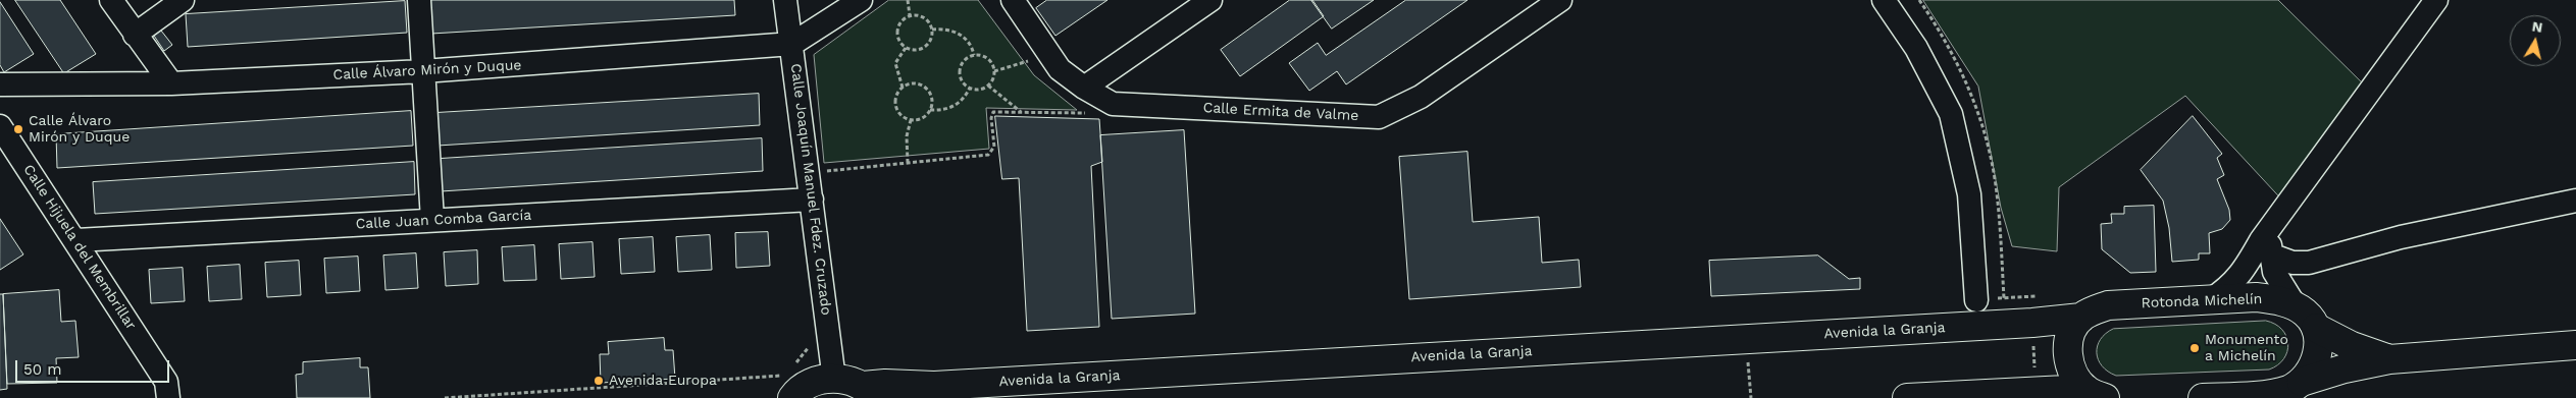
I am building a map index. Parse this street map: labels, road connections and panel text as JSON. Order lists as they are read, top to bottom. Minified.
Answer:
{"streets":{"main road":["Rotonda Michelín","Avenida la Granja"],"street":["Calle Álvaro Mirón y Duque","Calle Ermita de Valme","Calle Joaquín Manuel Fdez. Cruzado","Calle Juan Comba García","Calle Hijuela del Membrillar"]},"crossings":[["Calle Álvaro Mirón y Duque","Calle Joaquín Manuel Fdez. Cruzado"],["Calle Joaquín Manuel Fdez. Cruzado","Calle Juan Comba García"],["Calle Joaquín Manuel Fdez. Cruzado","Avenida la Granja"],["Calle Juan Comba García","Calle Hijuela del Membrillar"],["Rotonda Michelín","Avenida la Granja"]],"places":["Calle Álvaro Mirón y Duque","Monumento a Michelín","Avenida Europa"],"scale_bar":"50 m","north":"top"}
